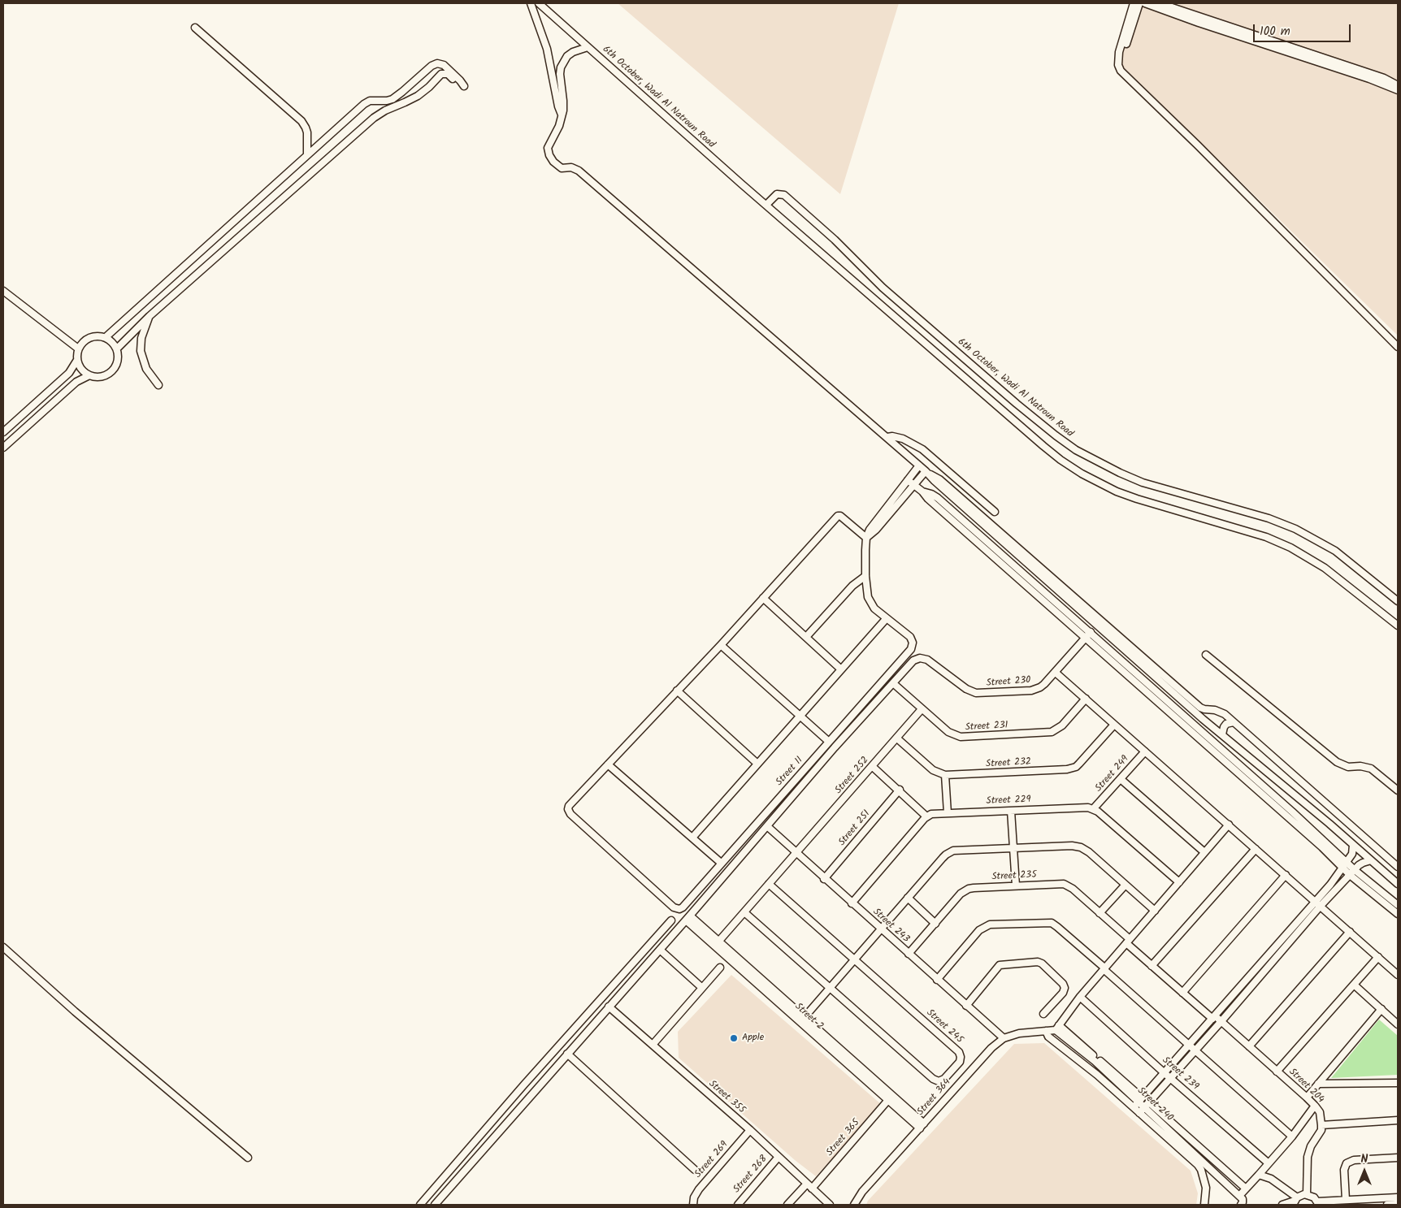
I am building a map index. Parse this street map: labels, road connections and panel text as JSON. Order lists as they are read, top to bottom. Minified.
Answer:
{"streets":{"street":["6th October, Wadi Al Natroun Road","Street 230","Street 231","Street 232","Street 11","Street 249","Street 252","Street 229","Street 251","Street 235","Street 243","Street 2","Street 245","Street 239","Street 204","Street 355","Street 364","Street 240","Street 365","Street 269","Street 268"]},"crossings":[["Street 230","Street 11"],["Street 231","Street 11"],["Street 231","Street 252"],["Street 11","Street 243"],["Street 11","Street 2"],["Street 11","Street 355"],["Street 249","Street 229"],["Street 252","Street 243"],["Street 252","Street 2"],["Street 252","Street 245"],["Street 251","Street 243"],["Street 235","Street 243"],["Street 235","Street 204"],["Street 243","Street 364"],["Street 2","Street 364"],["Street 2","Street 365"],["Street 239","Street 240"],["Street 204","Street 240"],["Street 355","Street 365"],["Street 355","Street 269"],["Street 355","Street 268"],["Street 364","Street 240"]],"places":["Apple"],"scale_bar":"100 m","north":"top"}
